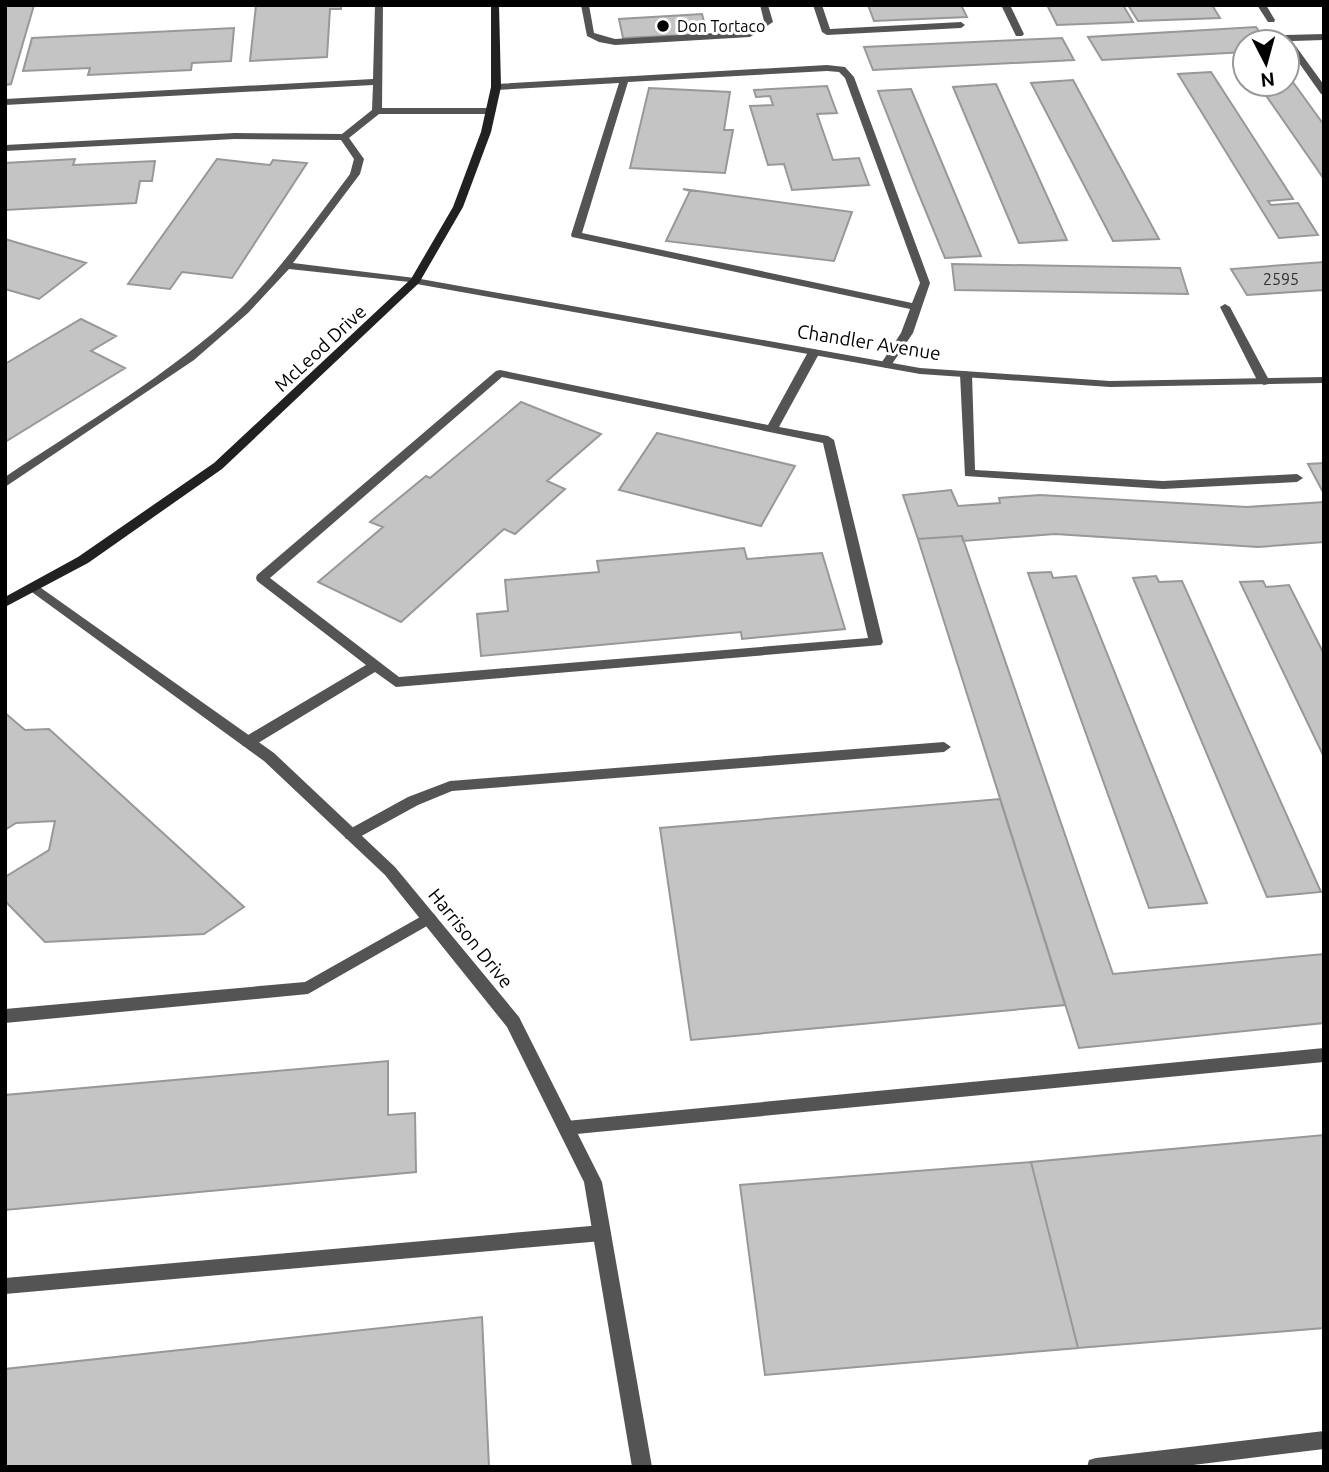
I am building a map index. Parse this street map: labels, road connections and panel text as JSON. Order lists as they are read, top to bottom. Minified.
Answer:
{"streets":{"street":["Chandler Avenue","McLeod Drive","Harrison Drive"]},"crossings":[["Chandler Avenue","McLeod Drive"],["McLeod Drive","Harrison Drive"]],"places":["Don Tortaco"],"house_numbers":["2595"],"north":"bottom"}
